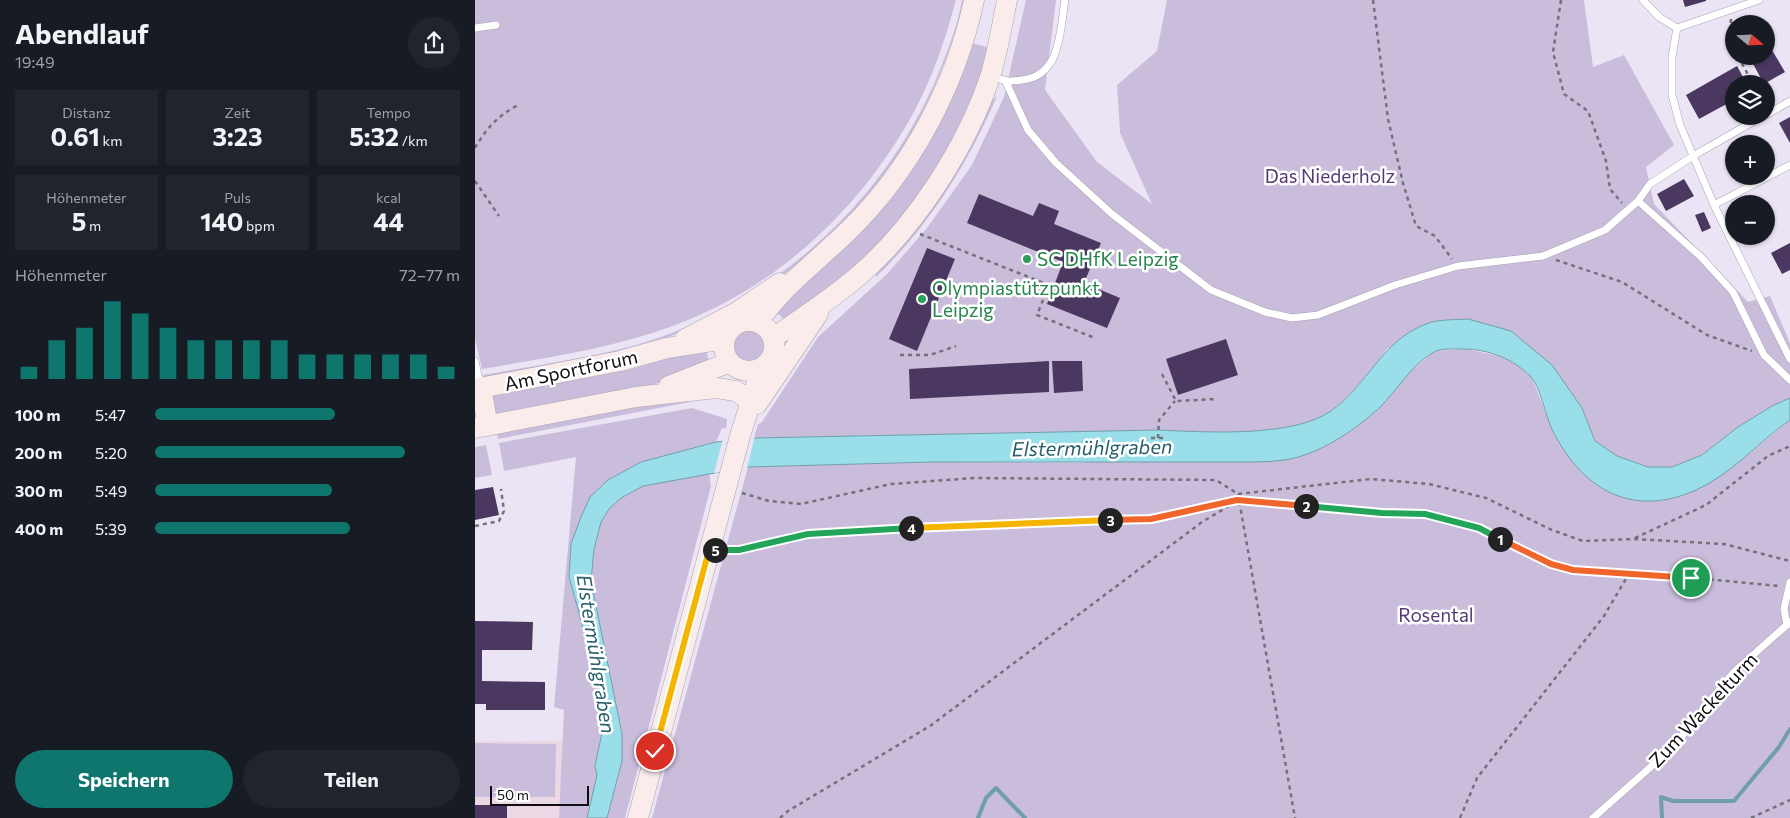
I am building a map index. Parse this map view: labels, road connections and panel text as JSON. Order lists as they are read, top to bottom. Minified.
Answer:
{"streets":{"main road":["Am Sportforum"],"lane":["Zum Wackelturm"]},"water":["Elstermühlgraben"],"parks":["Das Niederholz","Rosental"],"places":["SC DHfK Leipzig","Olympiastützpunkt Leipzig"],"scale_bar":"50 m","north":"right","page":{"heading":["Abendlauf","19:49"],"map_buttons":["+","−"],"stats":[["Distanz","0.61 km"],["Zeit","3:23"],["Tempo","5:32 /km"],["Höhenmeter","5 m"],["Puls","140 bpm"],["kcal","44"]],"chart":["Höhenmeter","72–77 m"],"list":[{"name":"100 m","note":"5:47"},{"name":"200 m","note":"5:20"},{"name":"300 m","note":"5:49"},{"name":"400 m","note":"5:39"}],"pins":["2","3","4","1","5"],"buttons":["Speichern","Teilen"],"scale":"50 m"}}
